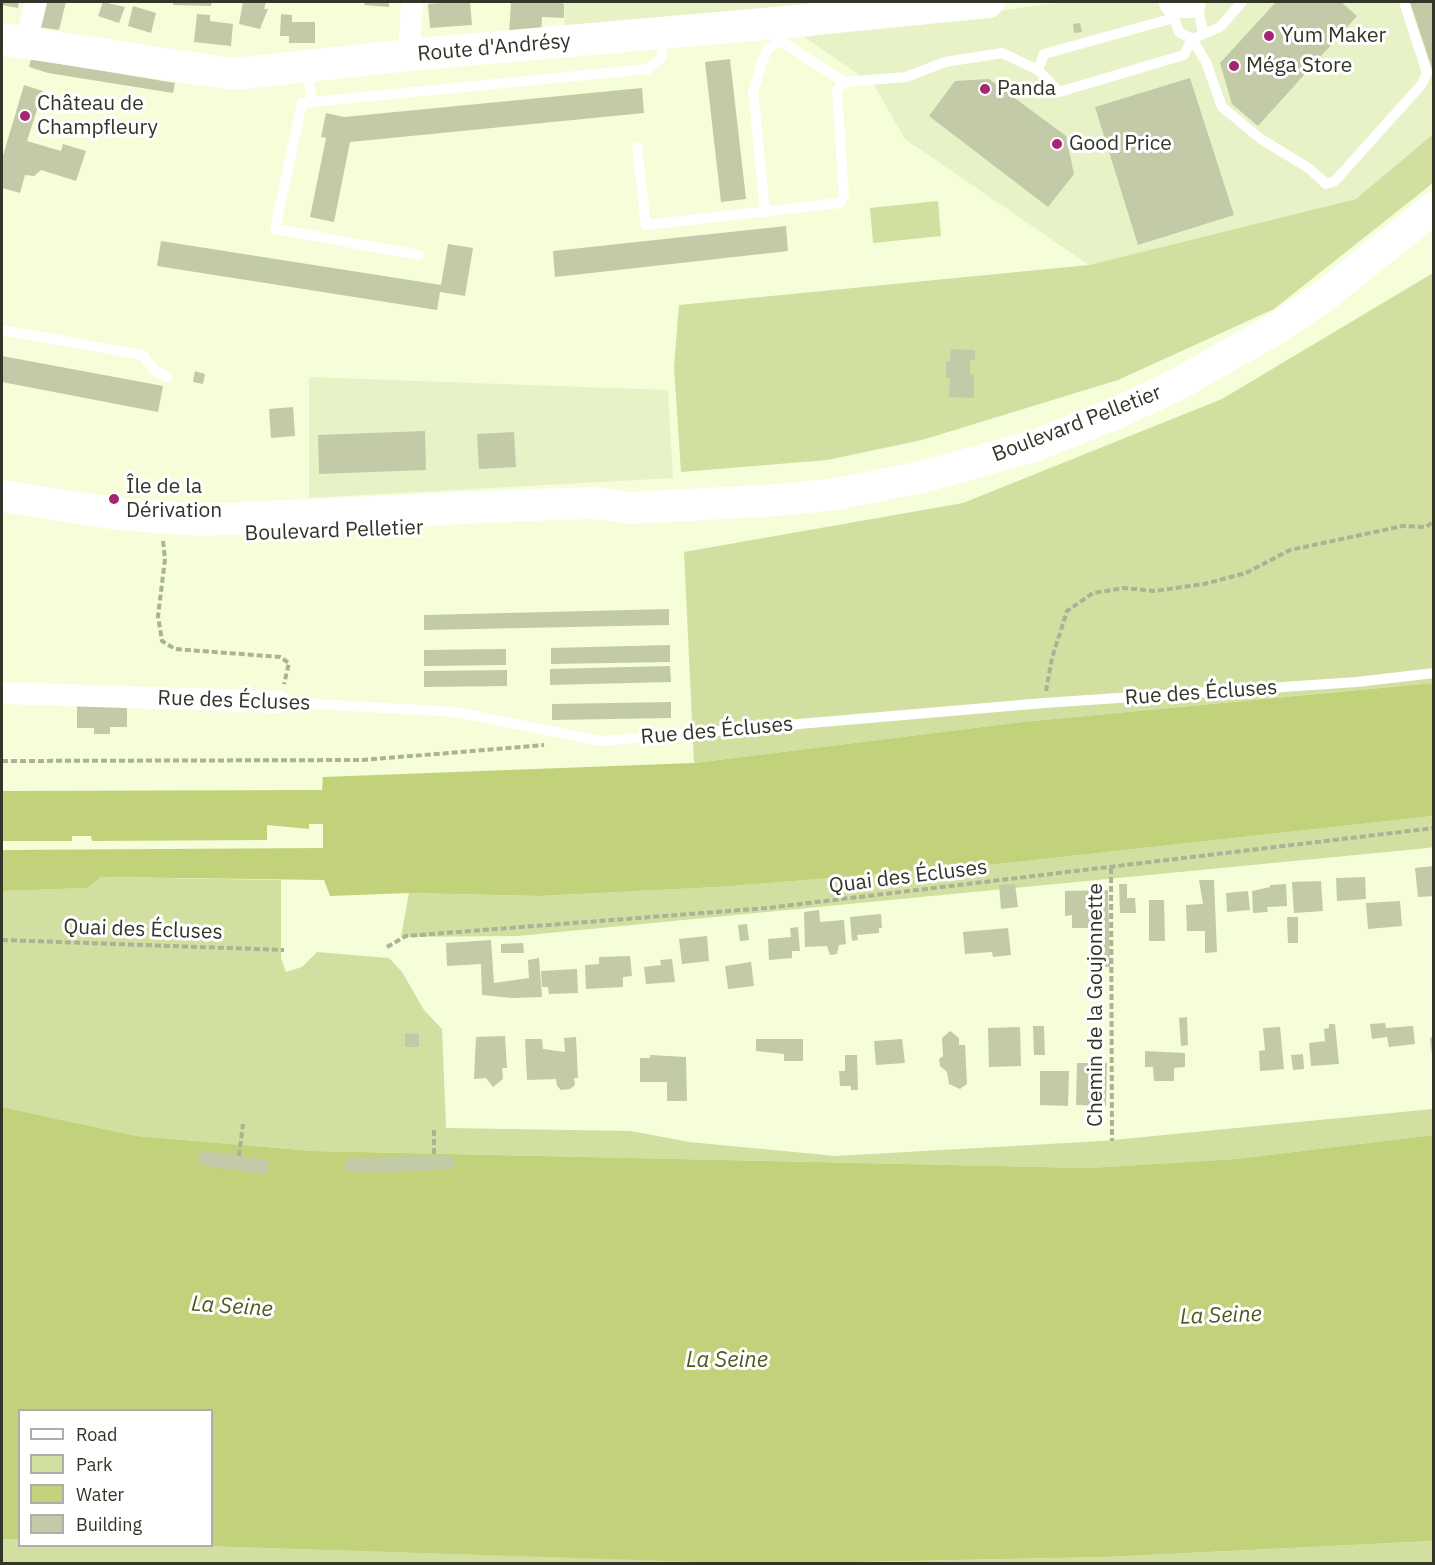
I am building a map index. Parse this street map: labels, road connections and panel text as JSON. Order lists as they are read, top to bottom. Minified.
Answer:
{"streets":{"main road":["Route d'Andrésy","Boulevard Pelletier"],"street":["Rue des Écluses"],"path":["Quai des Écluses","Chemin de la Goujonnette"]},"crossings":[["Quai des Écluses","Chemin de la Goujonnette"]],"water":["La Seine"],"places":["Yum Maker","Méga Store","Panda","Château de Champfleury","Good Price","Île de la Dérivation"],"legend":["Road","Park","Water","Building"]}
